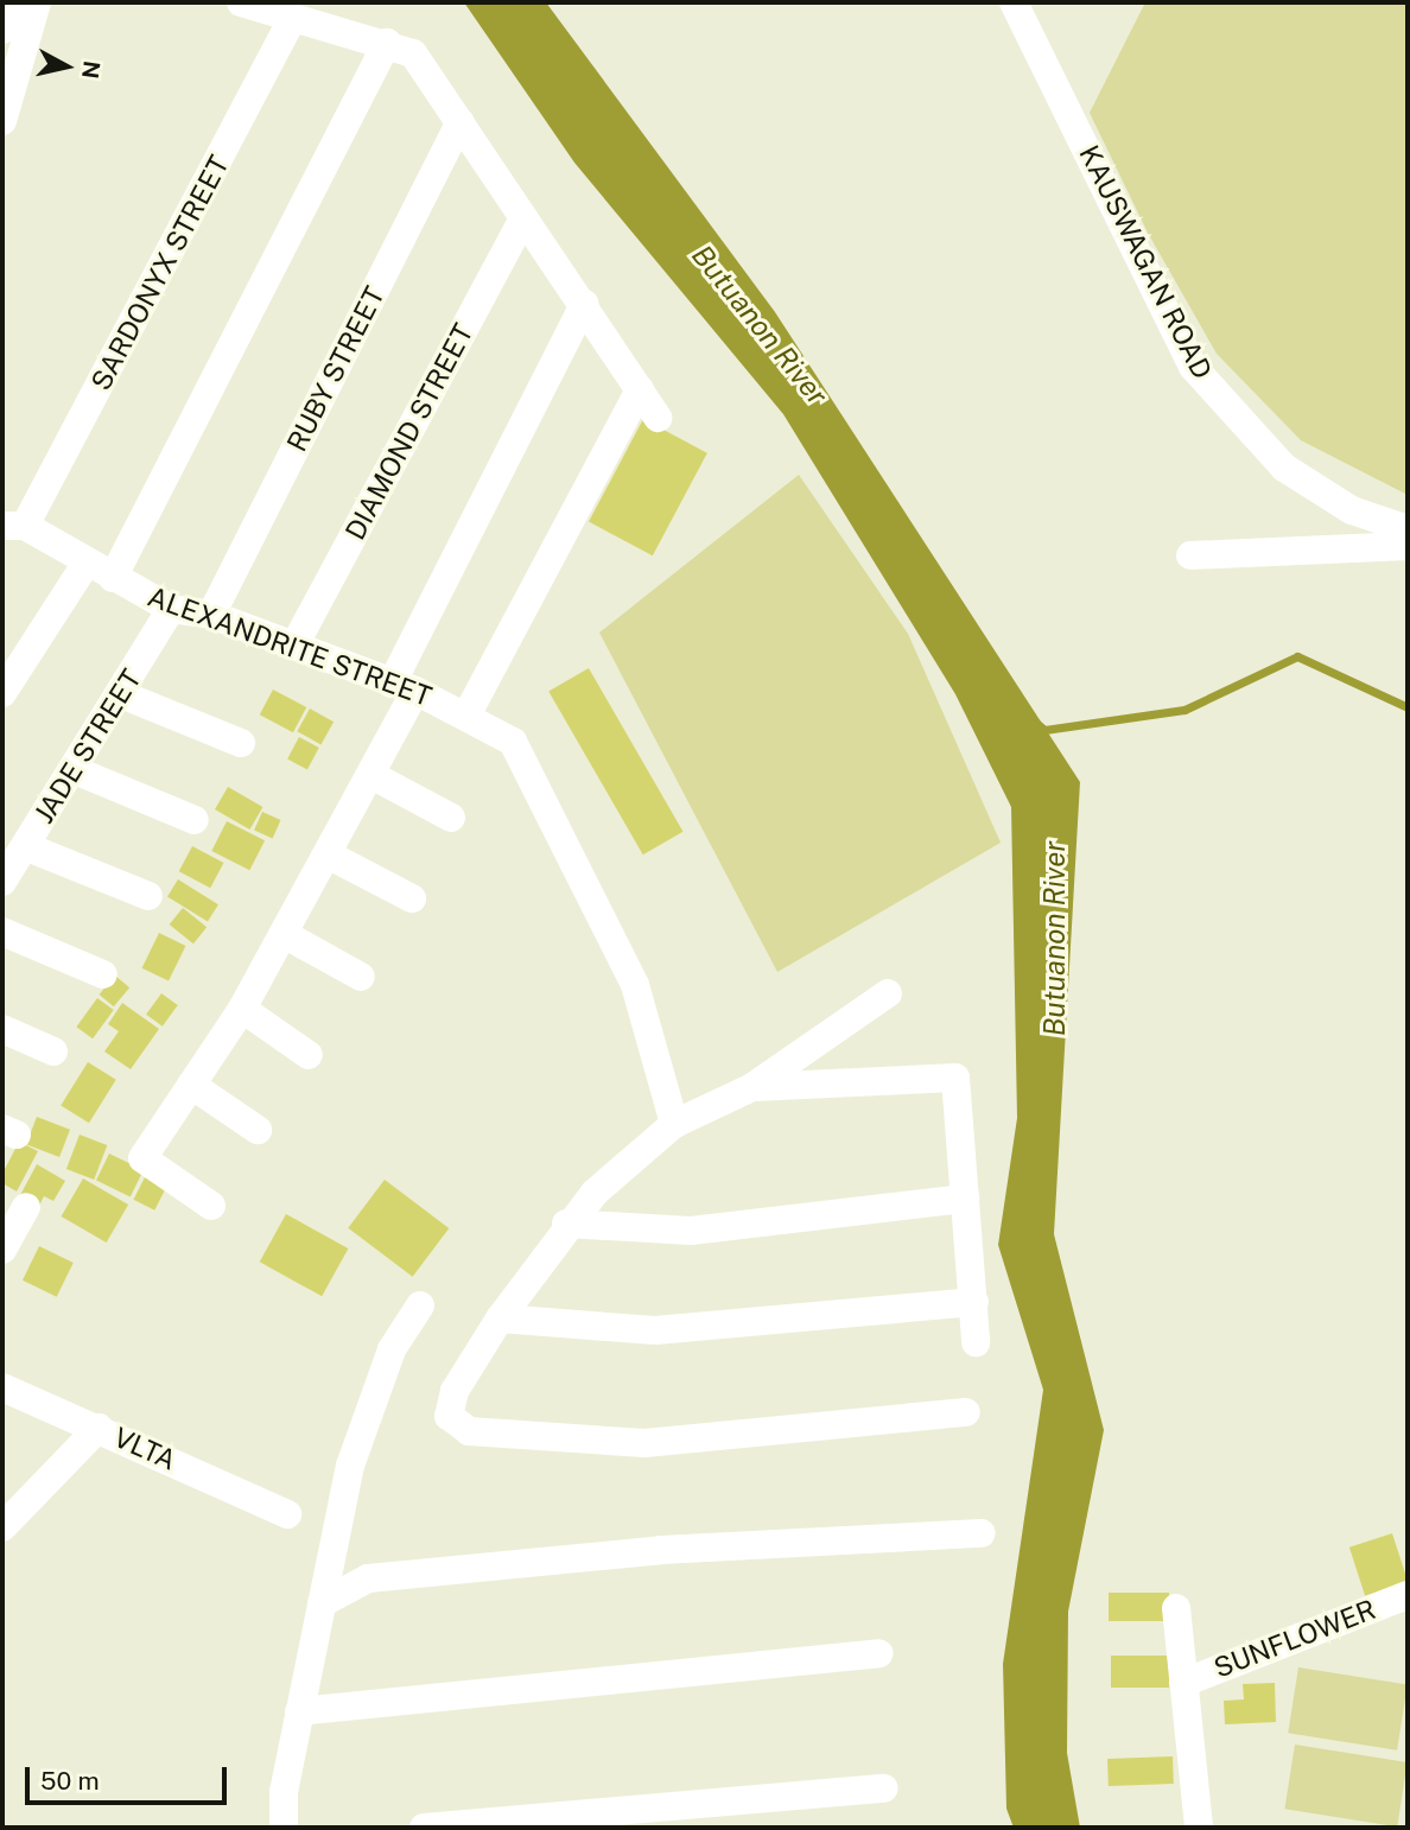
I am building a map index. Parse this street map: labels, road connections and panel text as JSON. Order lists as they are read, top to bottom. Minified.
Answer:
{"streets":{"street":["KAUSWAGAN ROAD","SARDONYX STREET","RUBY STREET","DIAMOND STREET","ALEXANDRITE STREET","JADE STREET","VLTA","SUNFLOWER"]},"crossings":[["SARDONYX STREET","ALEXANDRITE STREET"],["RUBY STREET","ALEXANDRITE STREET"],["DIAMOND STREET","ALEXANDRITE STREET"],["ALEXANDRITE STREET","JADE STREET"]],"water":["Butuanon River"],"scale_bar":"50 m","north":"right"}
